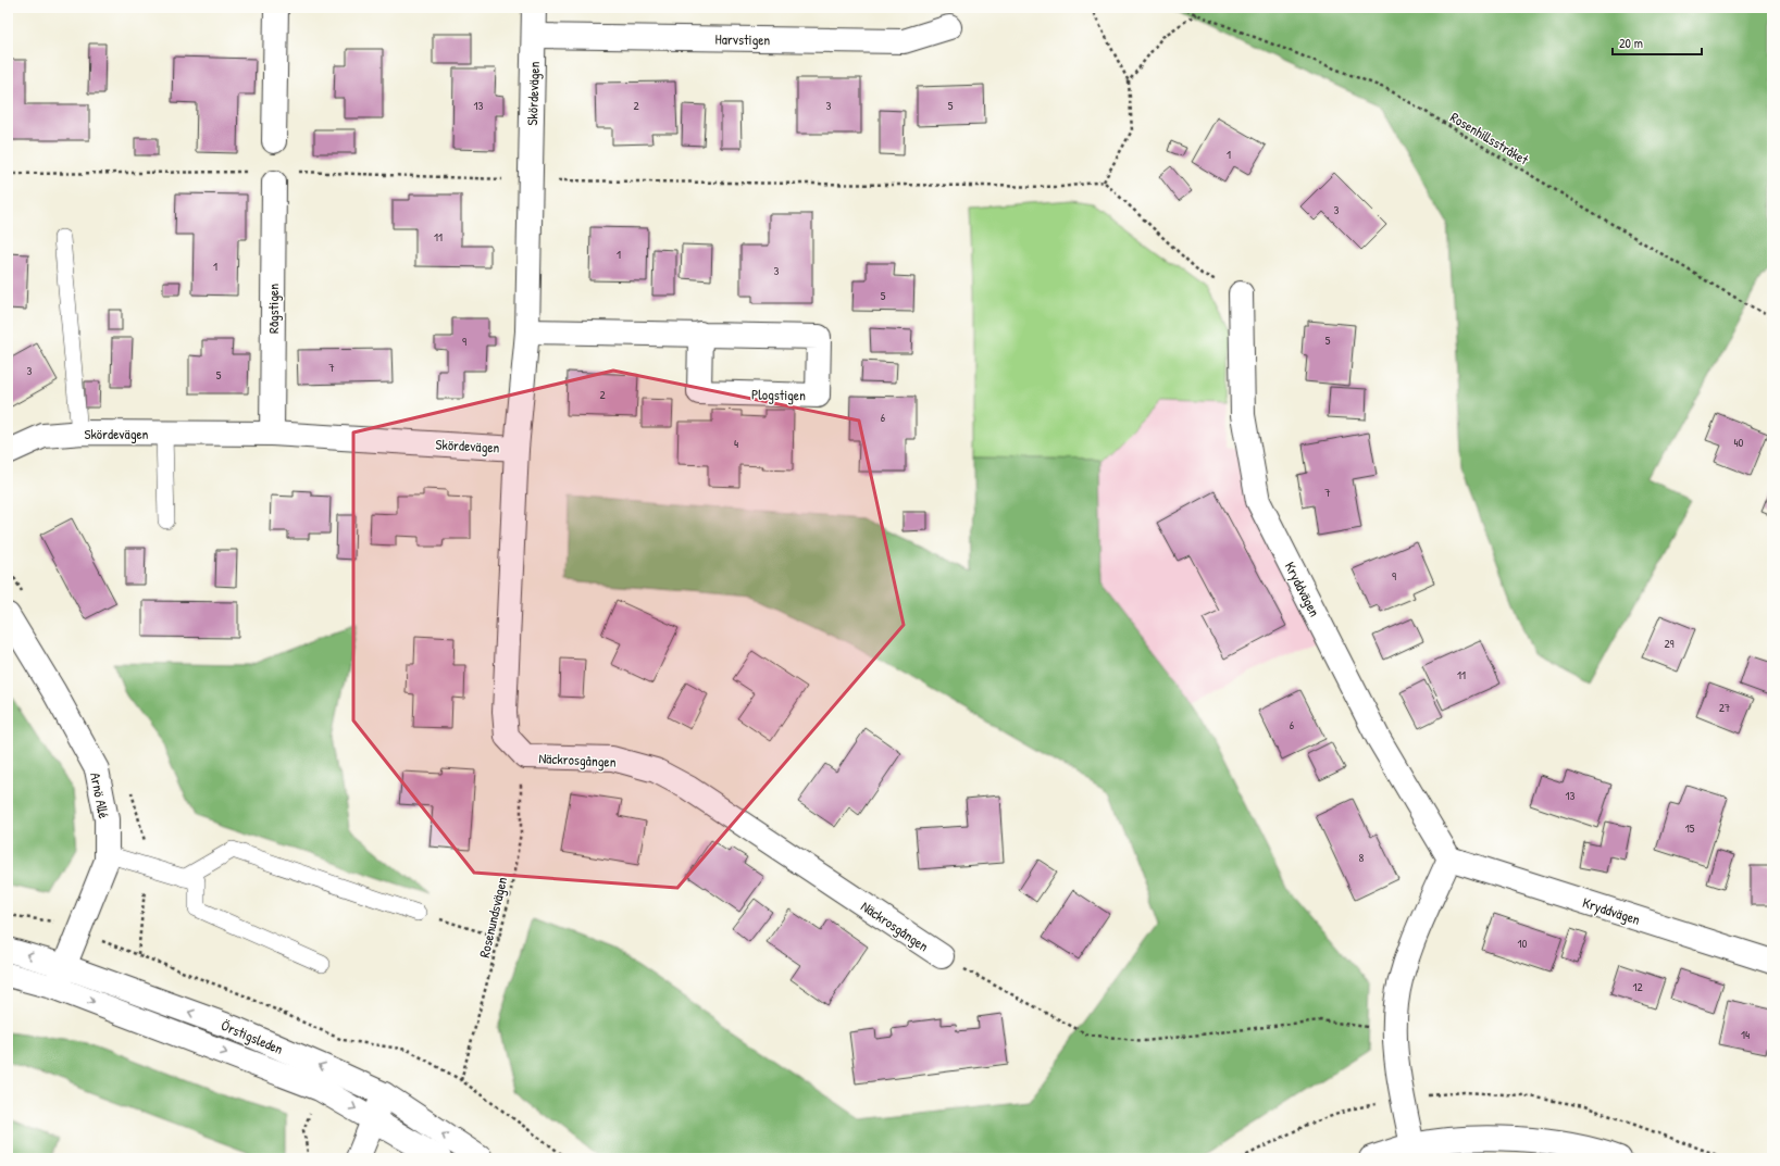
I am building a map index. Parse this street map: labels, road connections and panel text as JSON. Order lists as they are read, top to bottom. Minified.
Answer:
{"streets":{"street":["Harvstigen","Skördevägen","Rågstigen","Plogstigen","Kryddvägen","Näckrosgången","Arnö Allé","Örstigsleden"],"path":["Rosenhillsstråket","Rosenundsvägen"]},"crossings":[["Harvstigen","Skördevägen"],["Skördevägen","Rågstigen"],["Skördevägen","Plogstigen"],["Skördevägen","Näckrosgången"],["Näckrosgången","Rosenundsvägen"],["Arnö Allé","Örstigsleden"]],"house_numbers":["13","2","3","5","1","3","11","1","1","3","5","5","9","7","3","5","2","6","40","4","7","9","29","11","27","6","13","15","8","10","12","14"],"scale_bar":"20 m"}
